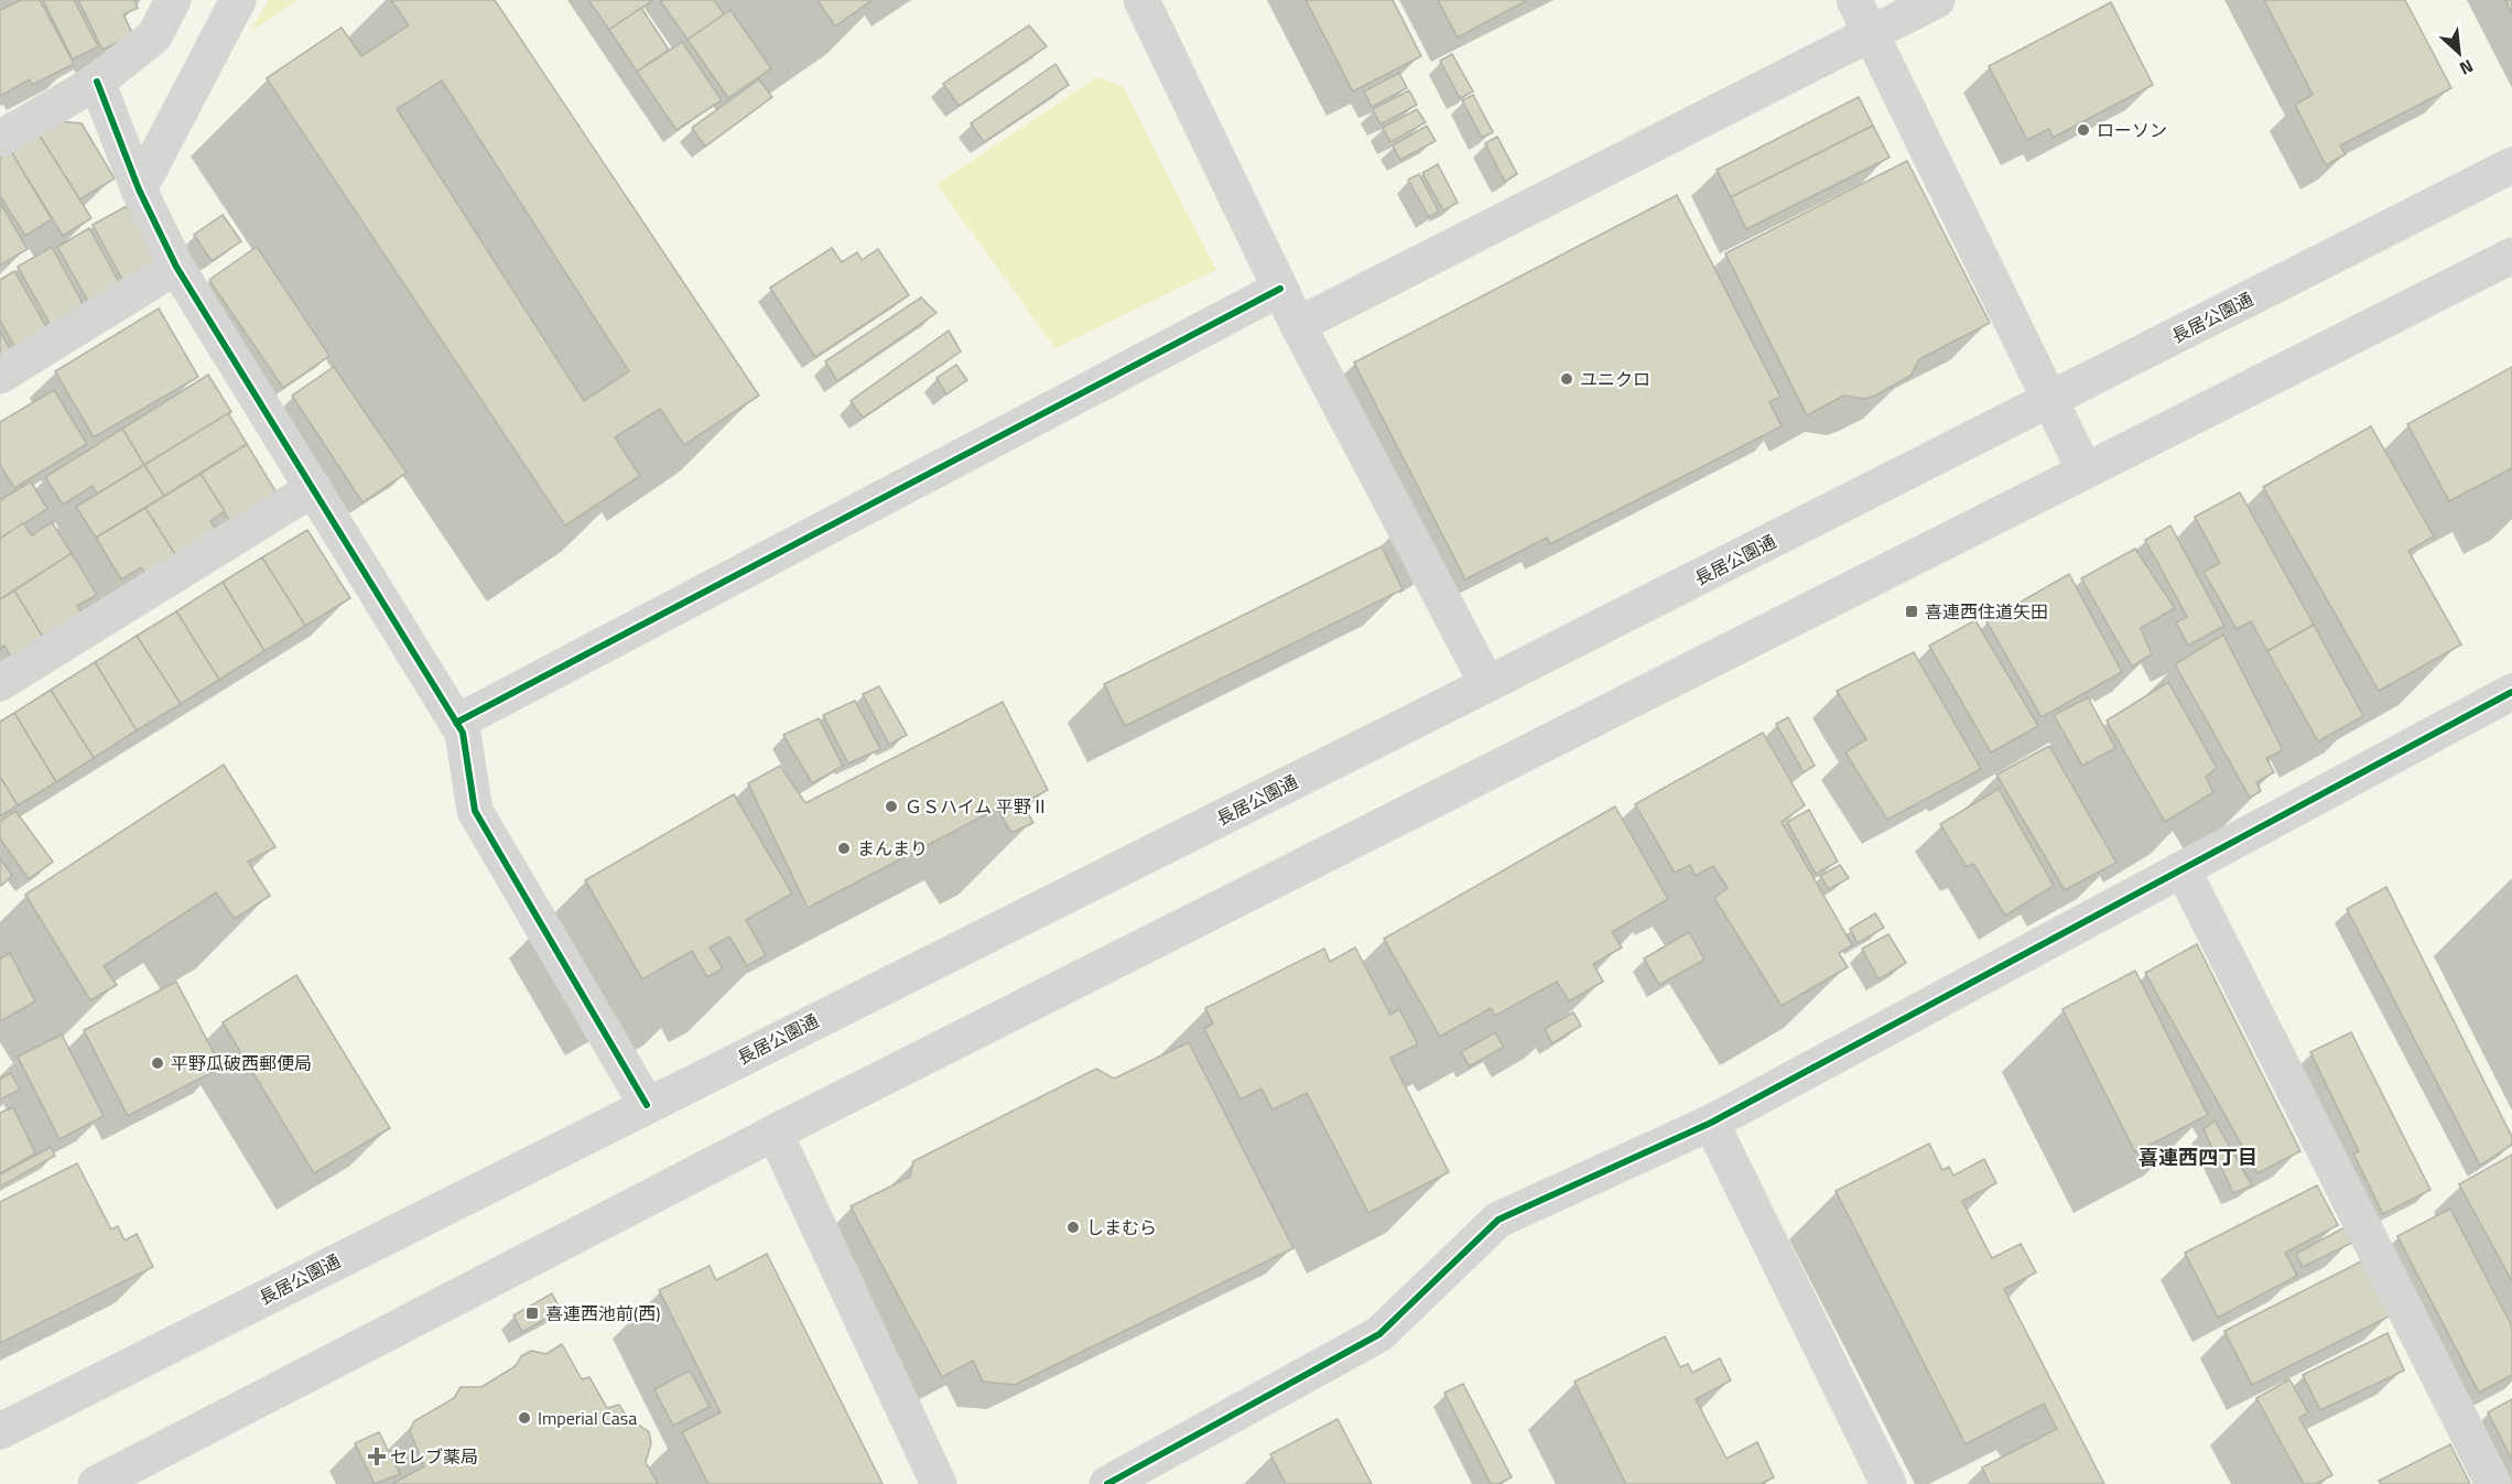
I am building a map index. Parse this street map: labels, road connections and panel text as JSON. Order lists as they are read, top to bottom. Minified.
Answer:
{"streets":{"main road":["長居公園通"]},"districts":["喜連西四丁目"],"places":{"other":["ローソン","ユニクロ","ＧＳハイム 平野Ⅱ","まんまり","平野瓜破西郵便局","しまむら","Imperial Casa"],"transit":["喜連西住道矢田","喜連西池前(西)"],"health":["セレブ薬局"]},"north":"bottom right"}
